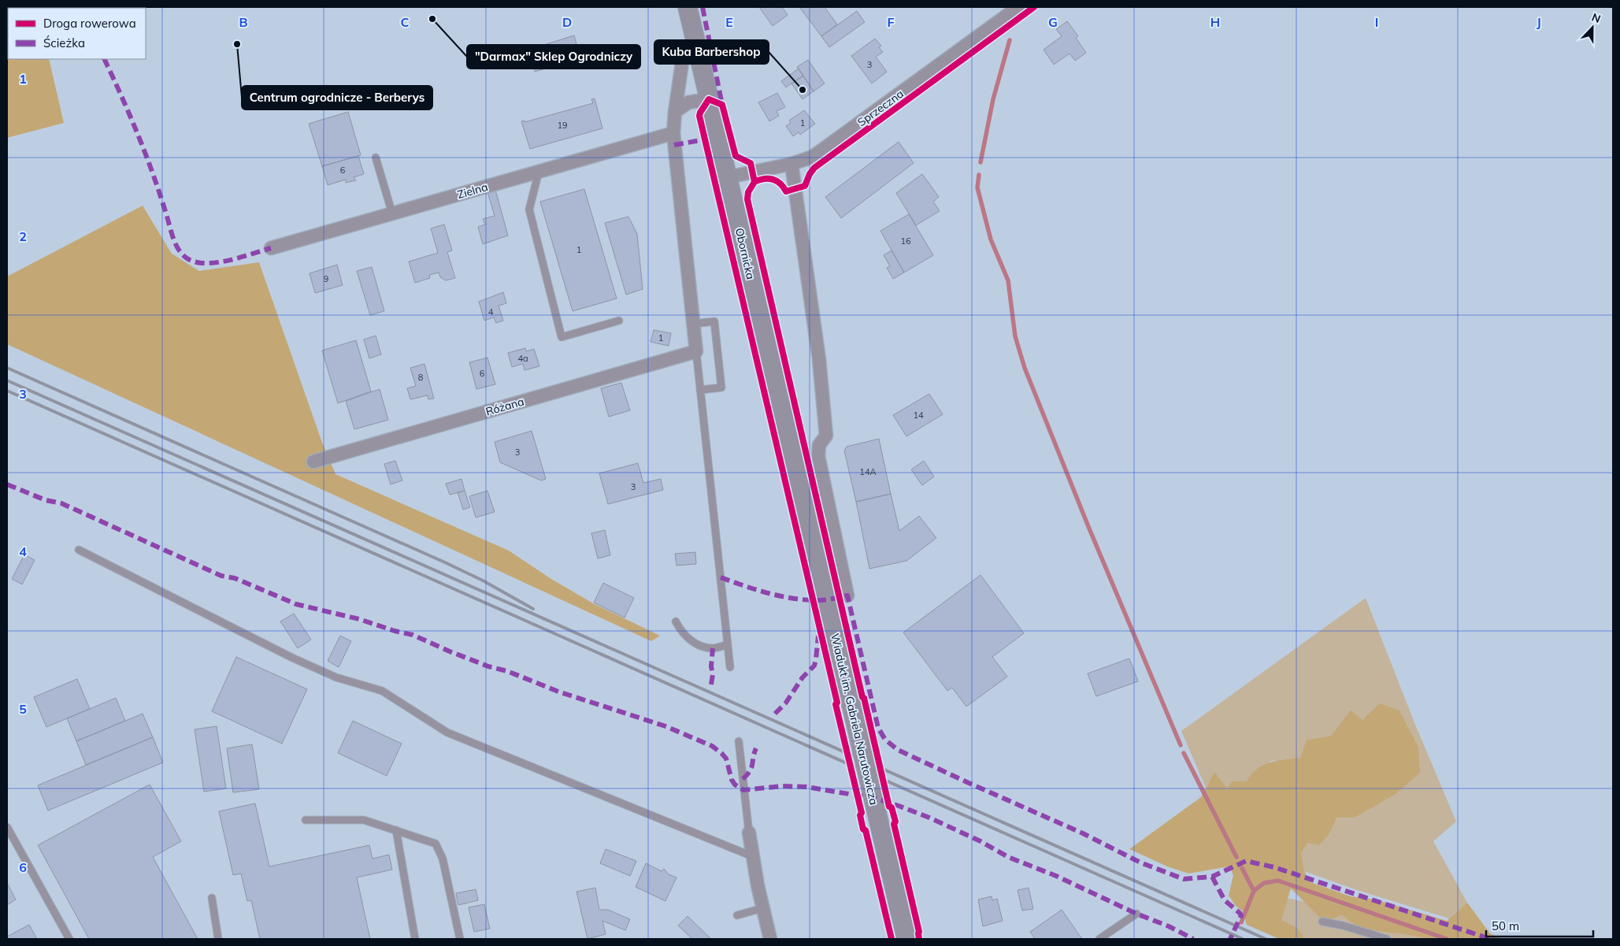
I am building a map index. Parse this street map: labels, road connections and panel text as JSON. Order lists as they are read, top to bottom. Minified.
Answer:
{"streets":{"main road":["Obornicka","Wiadukt im. Gabriela Narutowicza"],"street":["Sprzeczna","Zielna","Różana"]},"crossings":[["Sprzeczna","Obornicka"],["Obornicka","Wiadukt im. Gabriela Narutowicza"]],"places":["\"Darmax\" Sklep Ogrodniczy","Centrum ogrodnicze - Berberys","Kuba Barbershop"],"house_numbers":["3","1","19","6","16","1","9","4","1","4a","6","8","14","3","14A","3"],"legend":["Droga rowerowa","Ścieżka"],"scale_bar":"50 m","north":"top","grid":{"columns":["B","C","D","E","F","G","H","I","J"],"rows":["1","2","3","4","5","6"]}}
